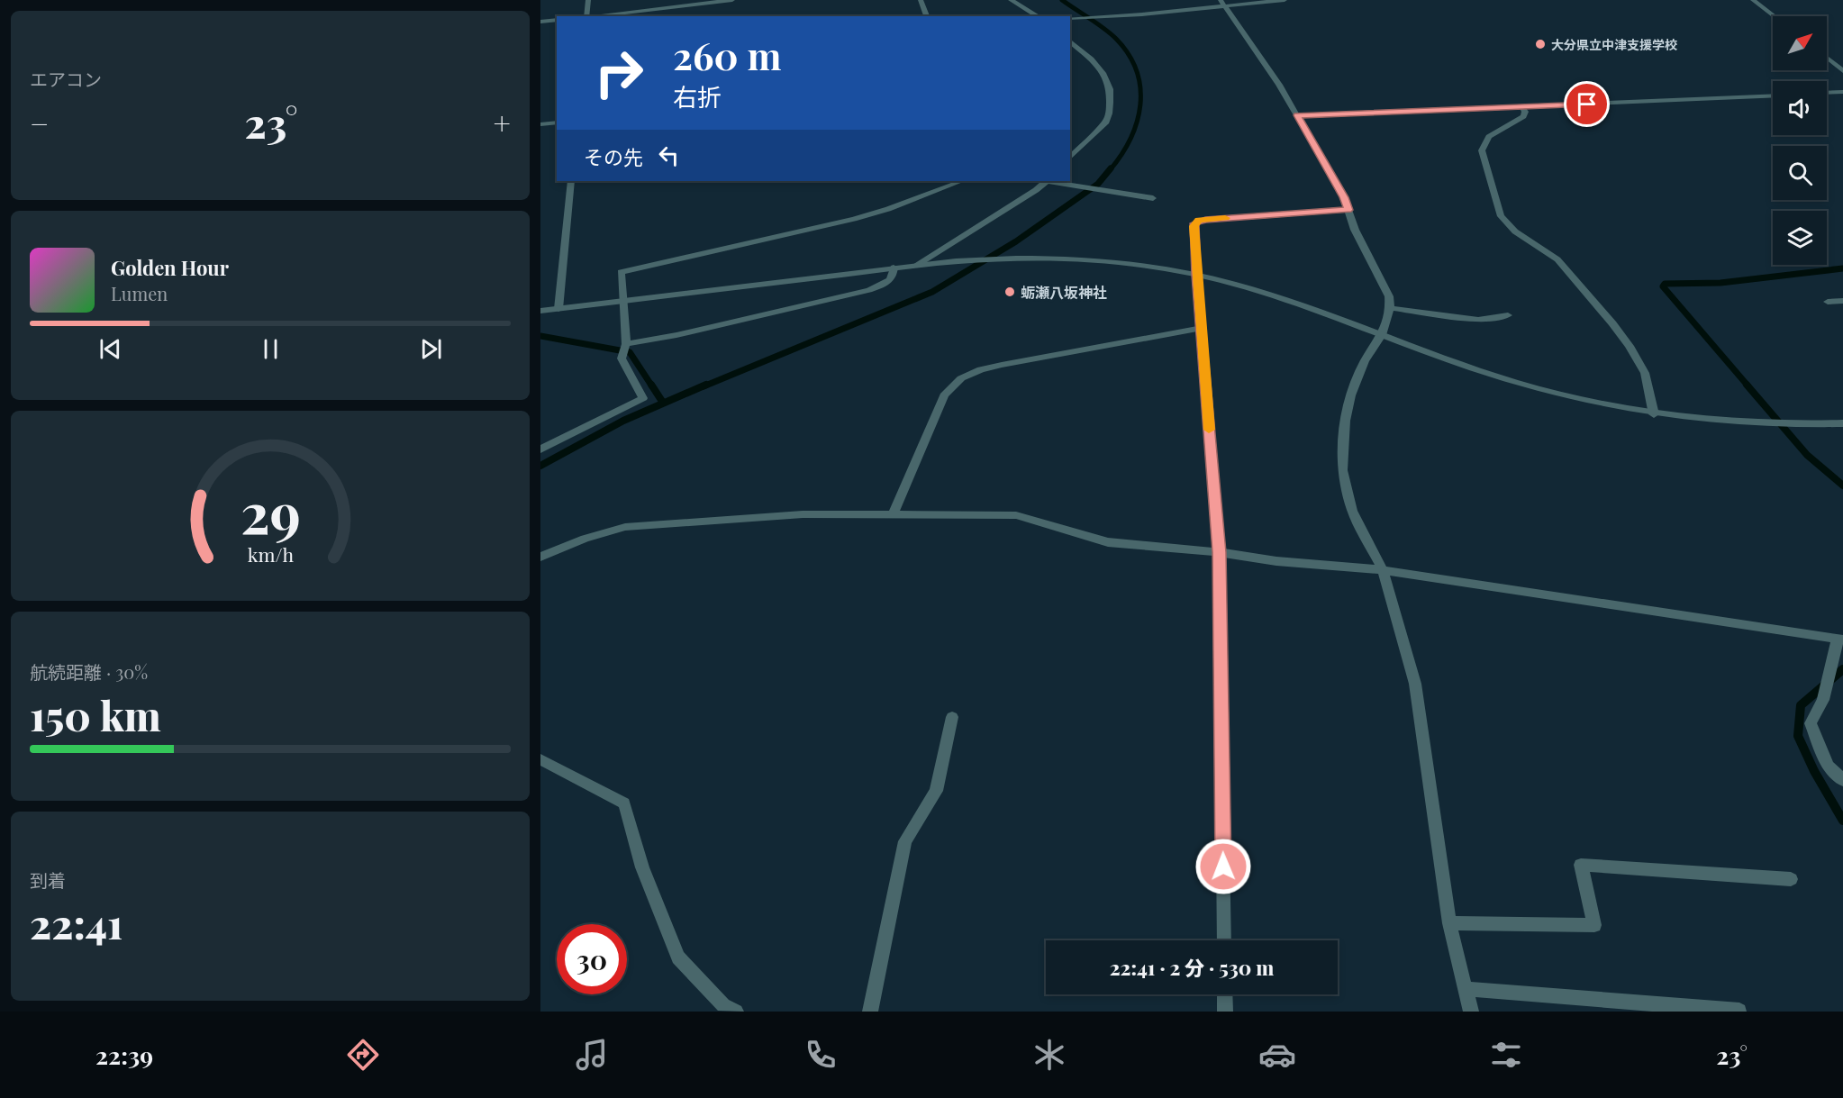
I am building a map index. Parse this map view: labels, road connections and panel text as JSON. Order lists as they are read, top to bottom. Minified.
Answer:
{"places":["大分県立中津支援学校","蛎瀬八坂神社"],"north":"top right","page":{"tile":["エアコン",["航続距離 · 30%","150 km"],["到着","22:41"]],"turn":["260 m","右折"],"heat":["−","23°","+"],"then":"その先","song":["Golden Hour","Lumen"],"limit":"30","trip":"22:41 · 2 分 · 530 m","tabs":["22:39","23°"],"gauge":["29","km/h"]}}
